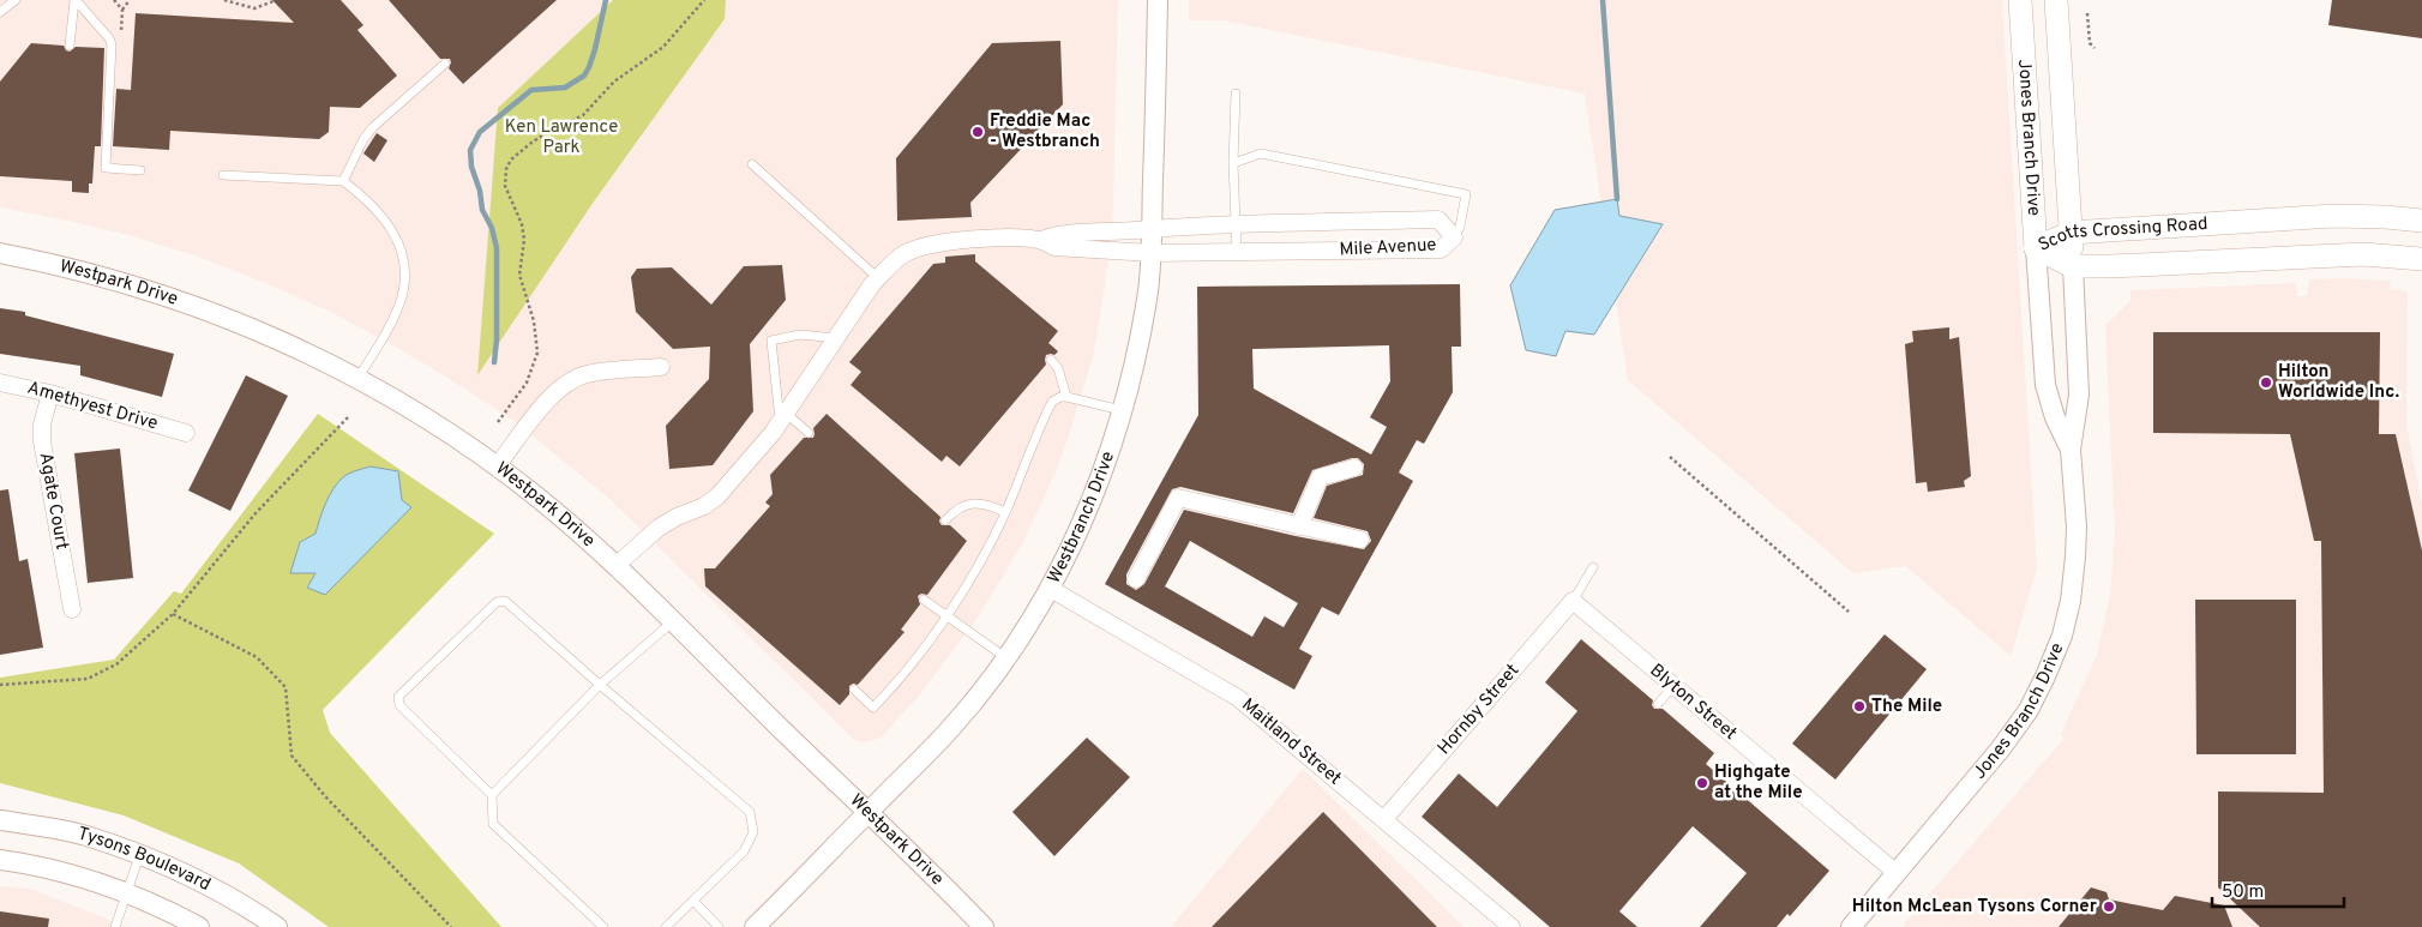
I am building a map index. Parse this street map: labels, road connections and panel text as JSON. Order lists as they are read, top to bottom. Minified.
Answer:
{"streets":{"main road":["Jones Branch Drive","Scotts Crossing Road"],"street":["Mile Avenue","Westpark Drive","Amethyest Drive","Agate Court","Westbranch Drive","Blyton Street","Hornby Street","Maitland Street","Tysons Boulevard"]},"crossings":[["Jones Branch Drive","Scotts Crossing Road"],["Jones Branch Drive","Blyton Street"],["Mile Avenue","Westbranch Drive"],["Westpark Drive","Westbranch Drive"],["Amethyest Drive","Agate Court"],["Westbranch Drive","Maitland Street"],["Blyton Street","Hornby Street"],["Hornby Street","Maitland Street"]],"parks":["Ken Lawrence Park"],"places":["Freddie Mac - Westbranch","Hilton Worldwide Inc.","The Mile","Highgate at the Mile","Hilton McLean Tysons Corner"],"scale_bar":"50 m"}
